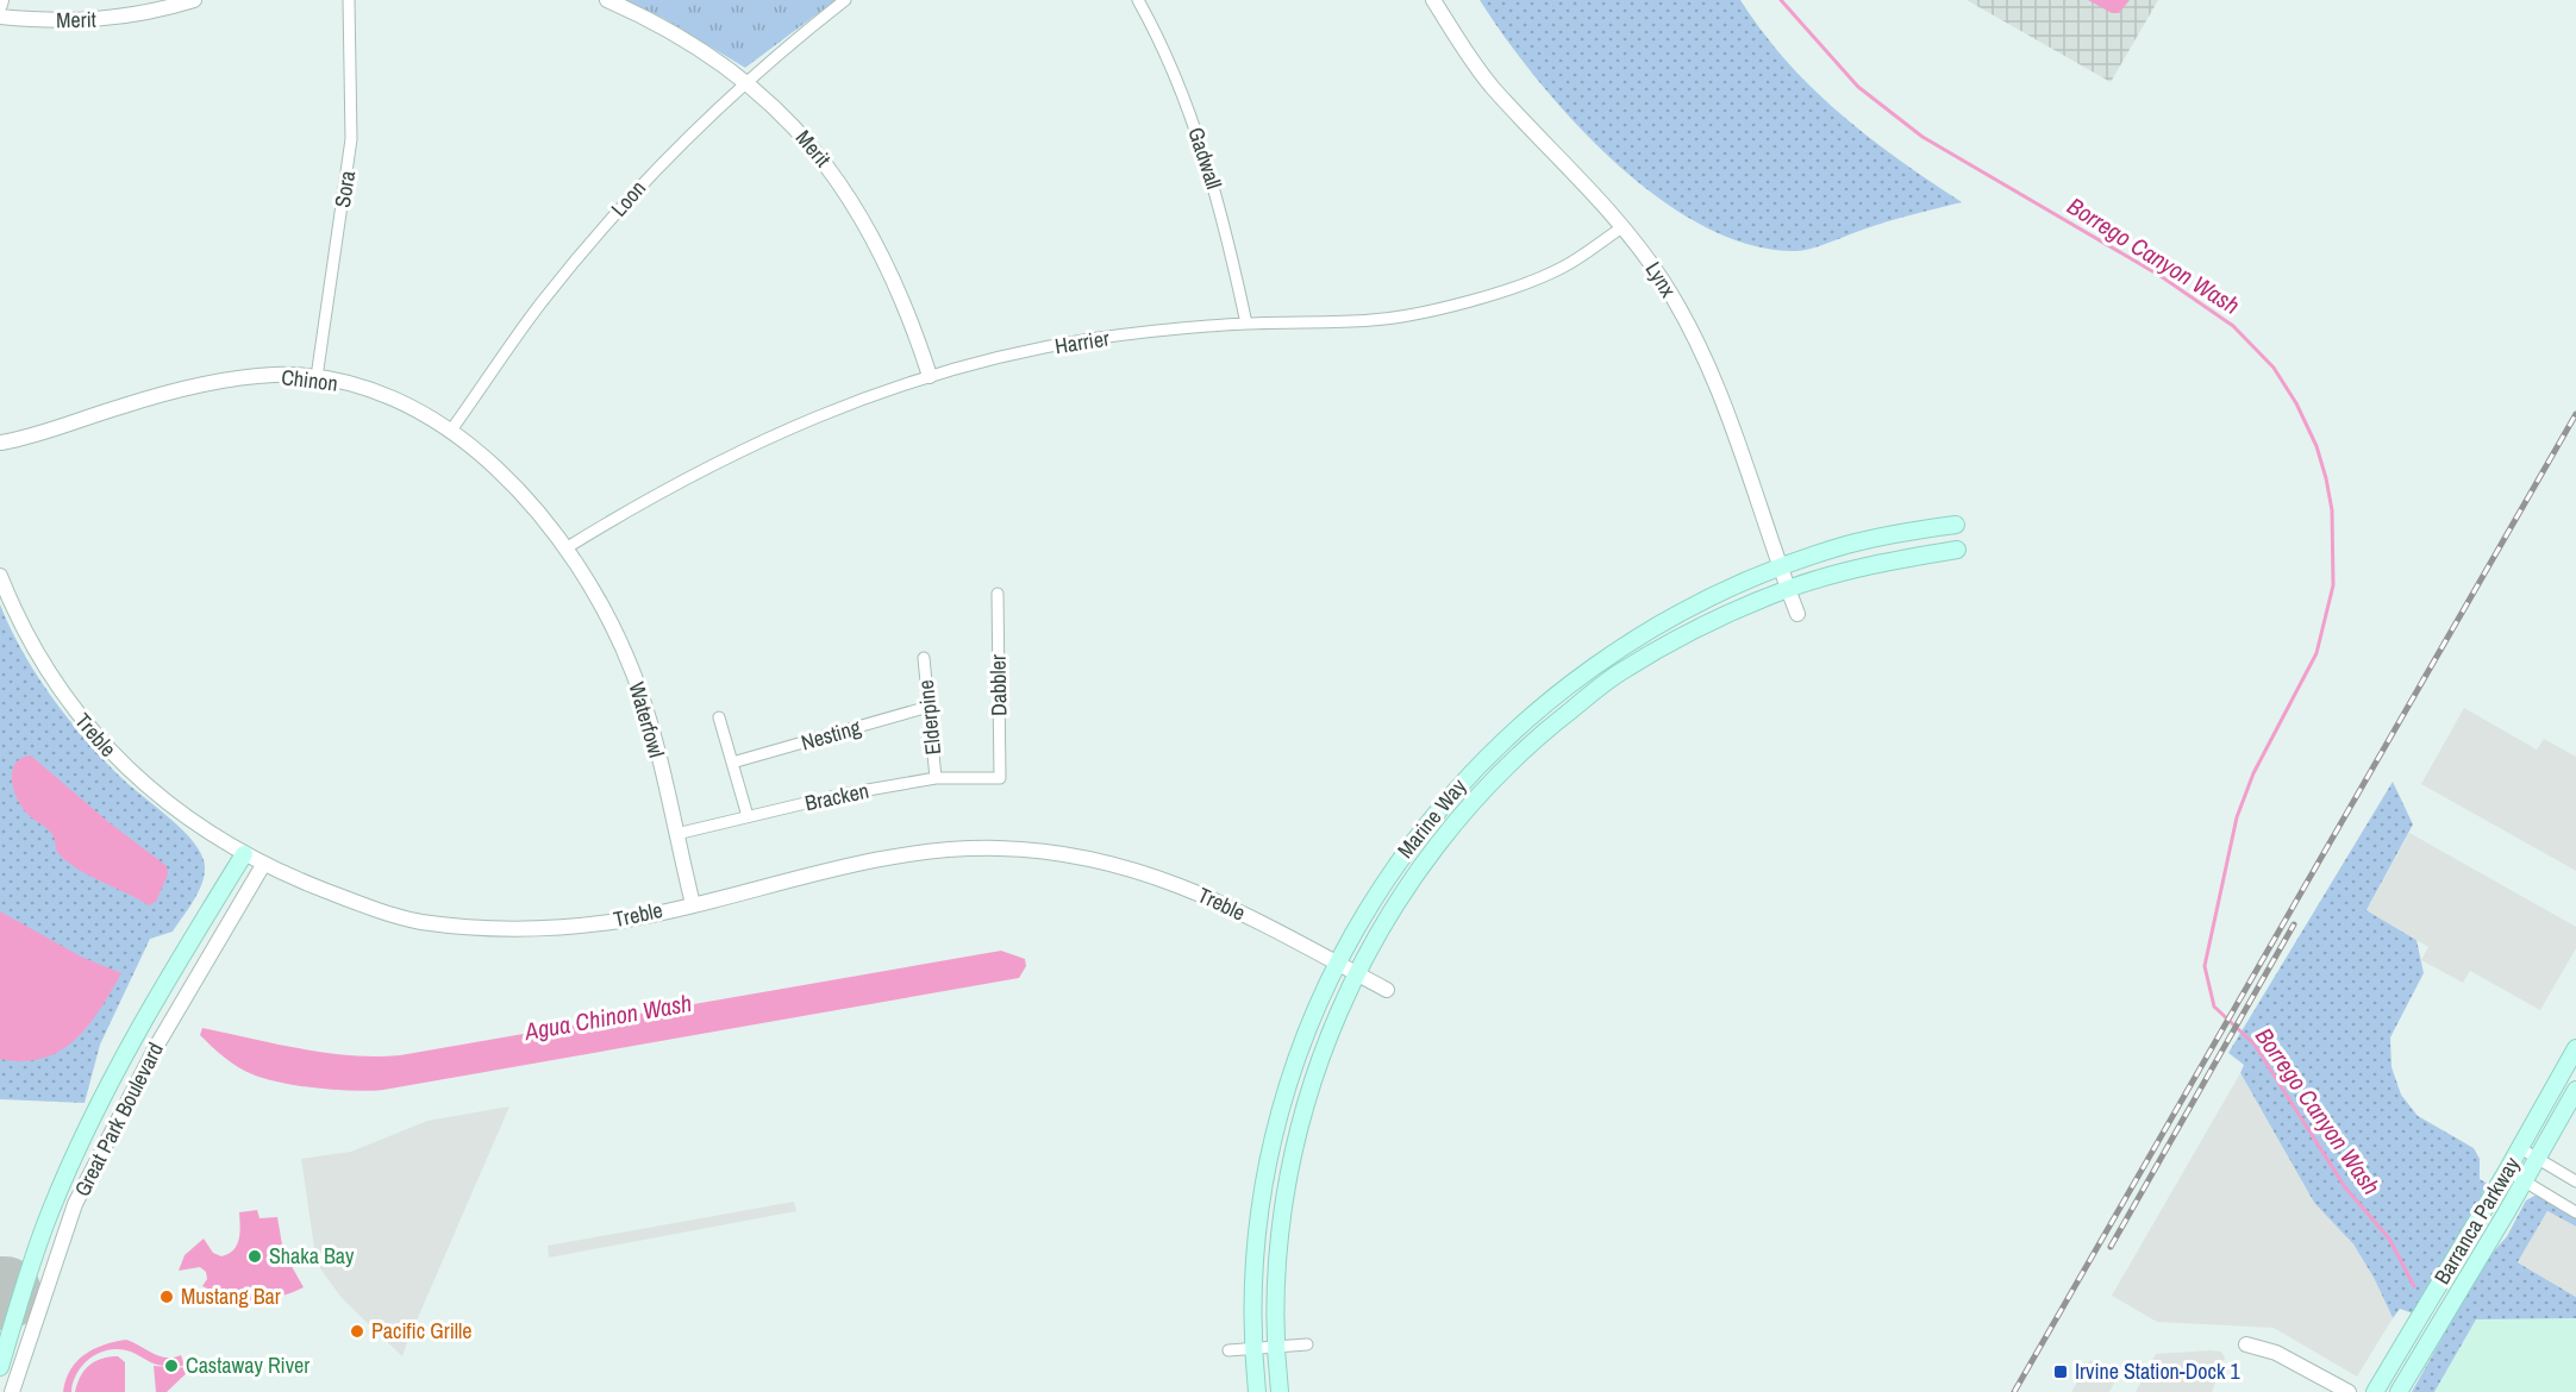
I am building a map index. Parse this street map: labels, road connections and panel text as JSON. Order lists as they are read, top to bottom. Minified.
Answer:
{"streets":{"main road":["Marine Way","Great Park Boulevard","Barranca Parkway"],"street":["Merit","Gadwall","Sora","Loon","Lynx","Harrier","Chinon","Dabbler","Elderpine","Waterfowl","Treble","Nesting","Bracken"]},"crossings":[["Merit","Loon"],["Merit","Harrier"],["Gadwall","Harrier"],["Sora","Chinon"],["Loon","Chinon"],["Lynx","Harrier"],["Lynx","Marine Way"],["Harrier","Chinon"],["Harrier","Waterfowl"],["Chinon","Waterfowl"],["Dabbler","Bracken"],["Elderpine","Nesting"],["Elderpine","Bracken"],["Waterfowl","Treble"],["Waterfowl","Bracken"],["Treble","Marine Way"],["Treble","Great Park Boulevard"]],"water":["Borrego Canyon Wash","Agua Chinon Wash"],"places":{"other":["Shaka Bay","Mustang Bar","Pacific Grille","Castaway River"],"transit":["Irvine Station-Dock 1"]}}
